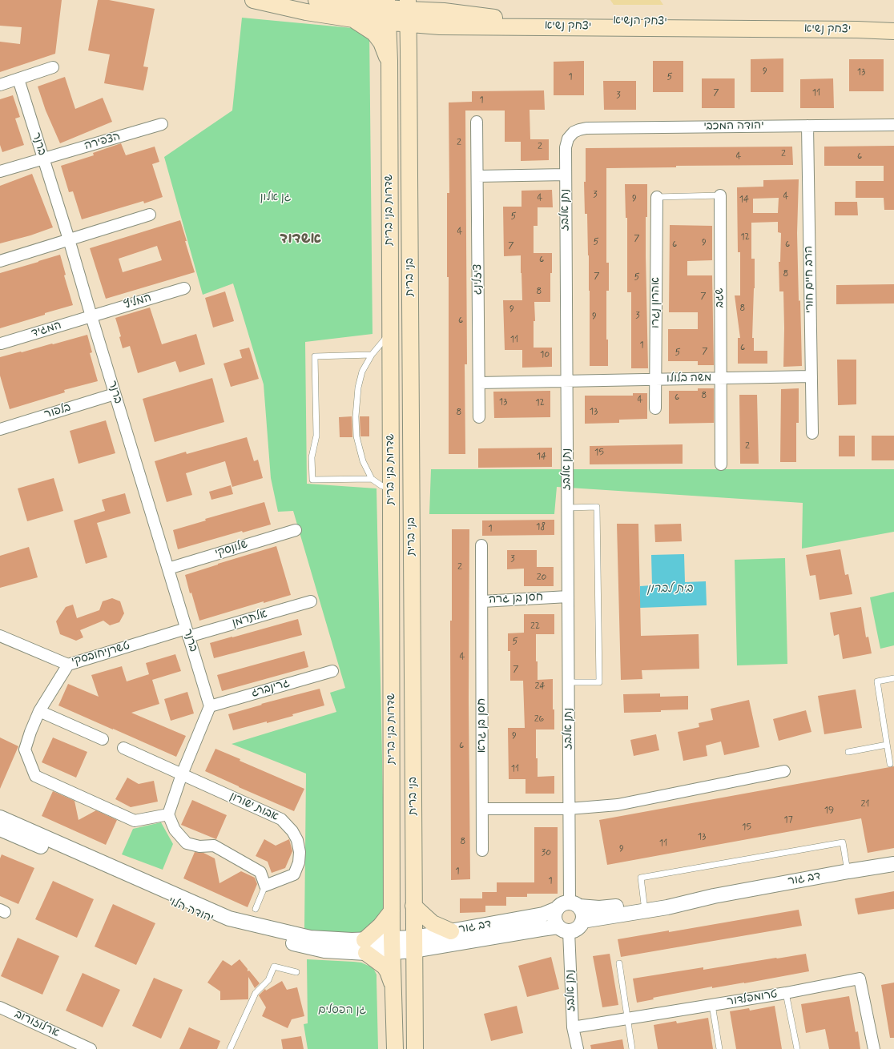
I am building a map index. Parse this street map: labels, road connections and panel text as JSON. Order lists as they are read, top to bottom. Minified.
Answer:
{"streets":{"main road":["יצחק הנשיא","יצחק נשיא","שדרות בני ברית","בני ברית"],"street":["יהודה המכבי","הצפירה","ברנר","נתן אלבז","ציזלינג","הרב חיים חורי","שגב","המליץ","אהרון נגרו","המגיד","משה בלולו","בלפור","שלונסקי","חסן בן גרה","אלתרמן","טשרניחובסקי","גרינברג","חסן בן גרא","אבות ישורון","דב גור","יהודה הלוי","טרומפלדור","ארלוזורוב"]},"crossings":[["יצחק הנשיא","יצחק נשיא"],["יצחק נשיא","בני ברית"],["יהודה המכבי","נתן אלבז"],["יהודה המכבי","הרב חיים חורי"],["הצפירה","ברנר"],["ברנר","המליץ"],["ברנר","המגיד"],["ברנר","בלפור"],["ברנר","שלונסקי"],["ברנר","אלתרמן"],["ברנר","טשרניחובסקי"],["ברנר","גרינברג"],["שדרות בני ברית","דב גור"],["שדרות בני ברית","יהודה הלוי"],["נתן אלבז","משה בלולו"],["נתן אלבז","חסן בן גרה"],["נתן אלבז","דב גור"],["נתן אלבז","טרומפלדור"],["בני ברית","דב גור"],["הרב חיים חורי","משה בלולו"],["שגב","אהרון נגרו"],["שגב","משה בלולו"],["המליץ","המגיד"],["אהרון נגרו","משה בלולו"],["חסן בן גרה","חסן בן גרא"],["אלתרמן","טשרניחובסקי"],["דב גור","יהודה הלוי"]],"districts":["אשדוד"],"water":["בית לברון"],"parks":["גן אלון","גן הפסלים"],"house_numbers":["9","13","1","5","7","11","3","1","2","2","2","4","6","3","4","4","9","14","5","4","12","7","5","9","6","6","7","6","8","7","5","8","7","8","9","3","9","6","11","1","6","7","5","10","8","6","4","13","12","13","8","2","15","14","18","1","3","2","20","22","5","4","7","24","26","9","6","11","21","19","17","15","13","8","11","9","30","1","1"]}
